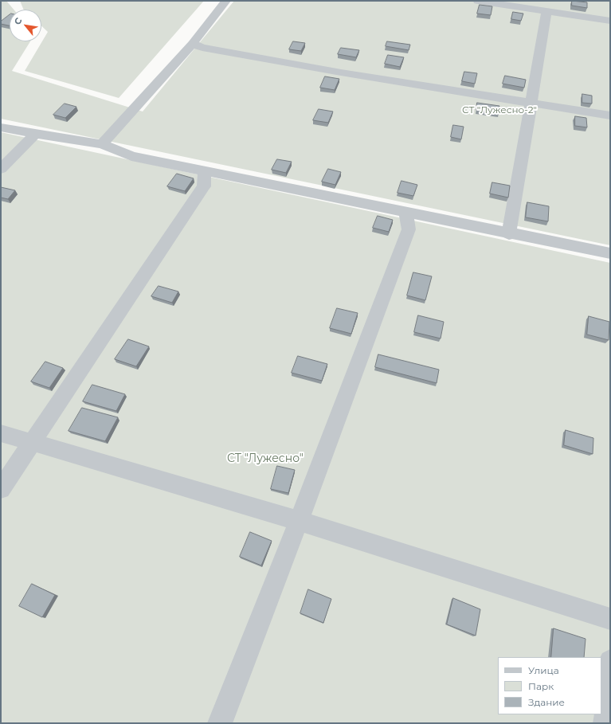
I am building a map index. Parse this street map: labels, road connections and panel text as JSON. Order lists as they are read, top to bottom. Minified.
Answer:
{"parks":["СТ \"Лужесно-2\"","СТ \"Лужесно\""],"legend":["Улица","Парк","Здание"],"north":"top left"}
